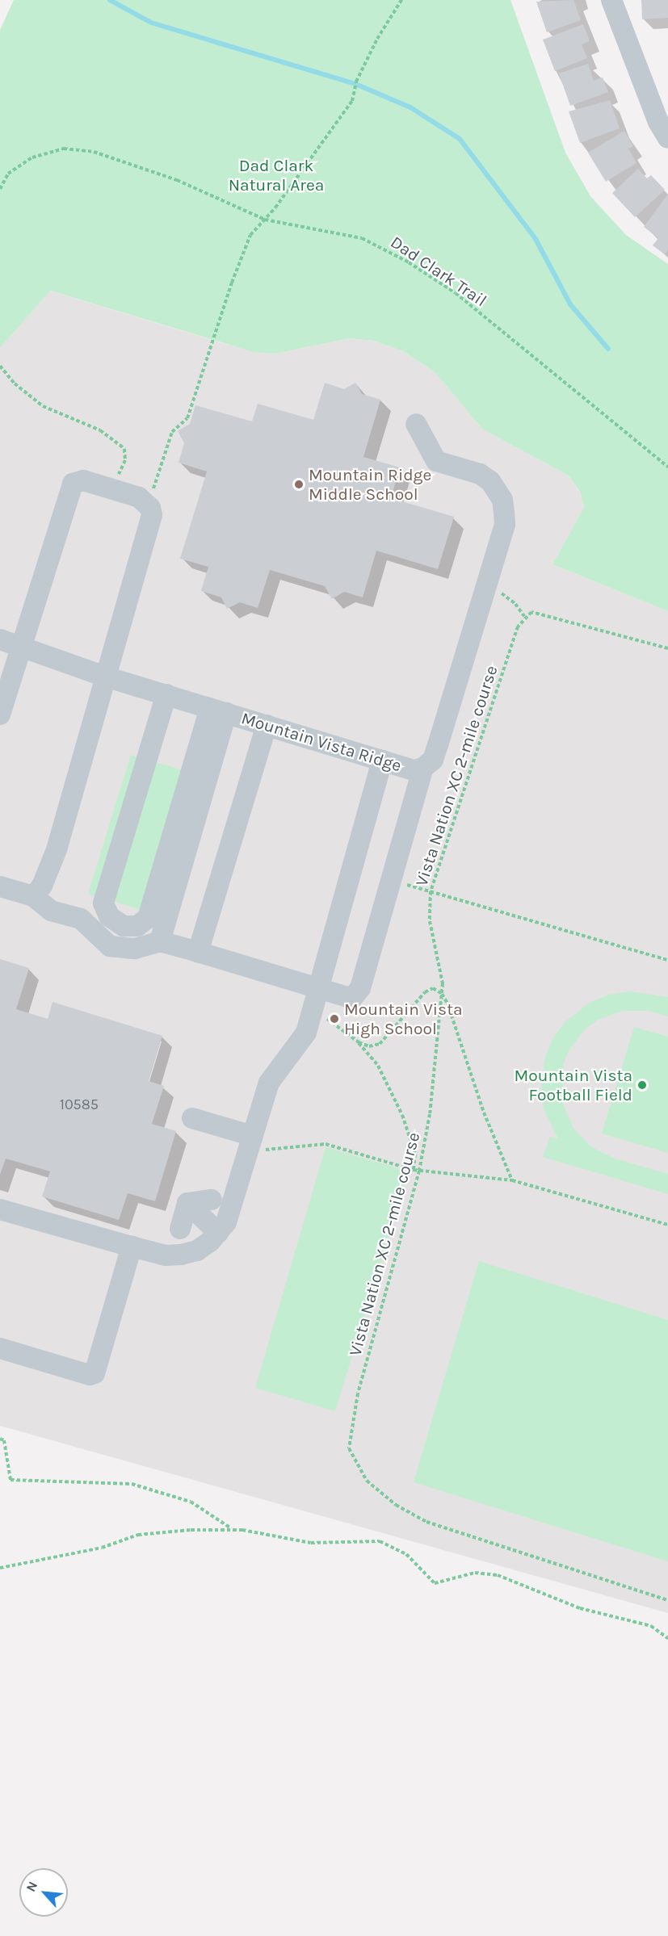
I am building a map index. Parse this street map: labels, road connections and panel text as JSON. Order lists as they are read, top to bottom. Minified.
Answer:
{"streets":{"street":["Mountain Vista Ridge"],"path":["Dad Clark Trail","Vista Nation XC 2-mile course"]},"parks":["Dad Clark Natural Area"],"places":["Mountain Ridge Middle School","Mountain Vista High School","Mountain Vista Football Field"],"house_numbers":["10585"],"north":"top left"}
